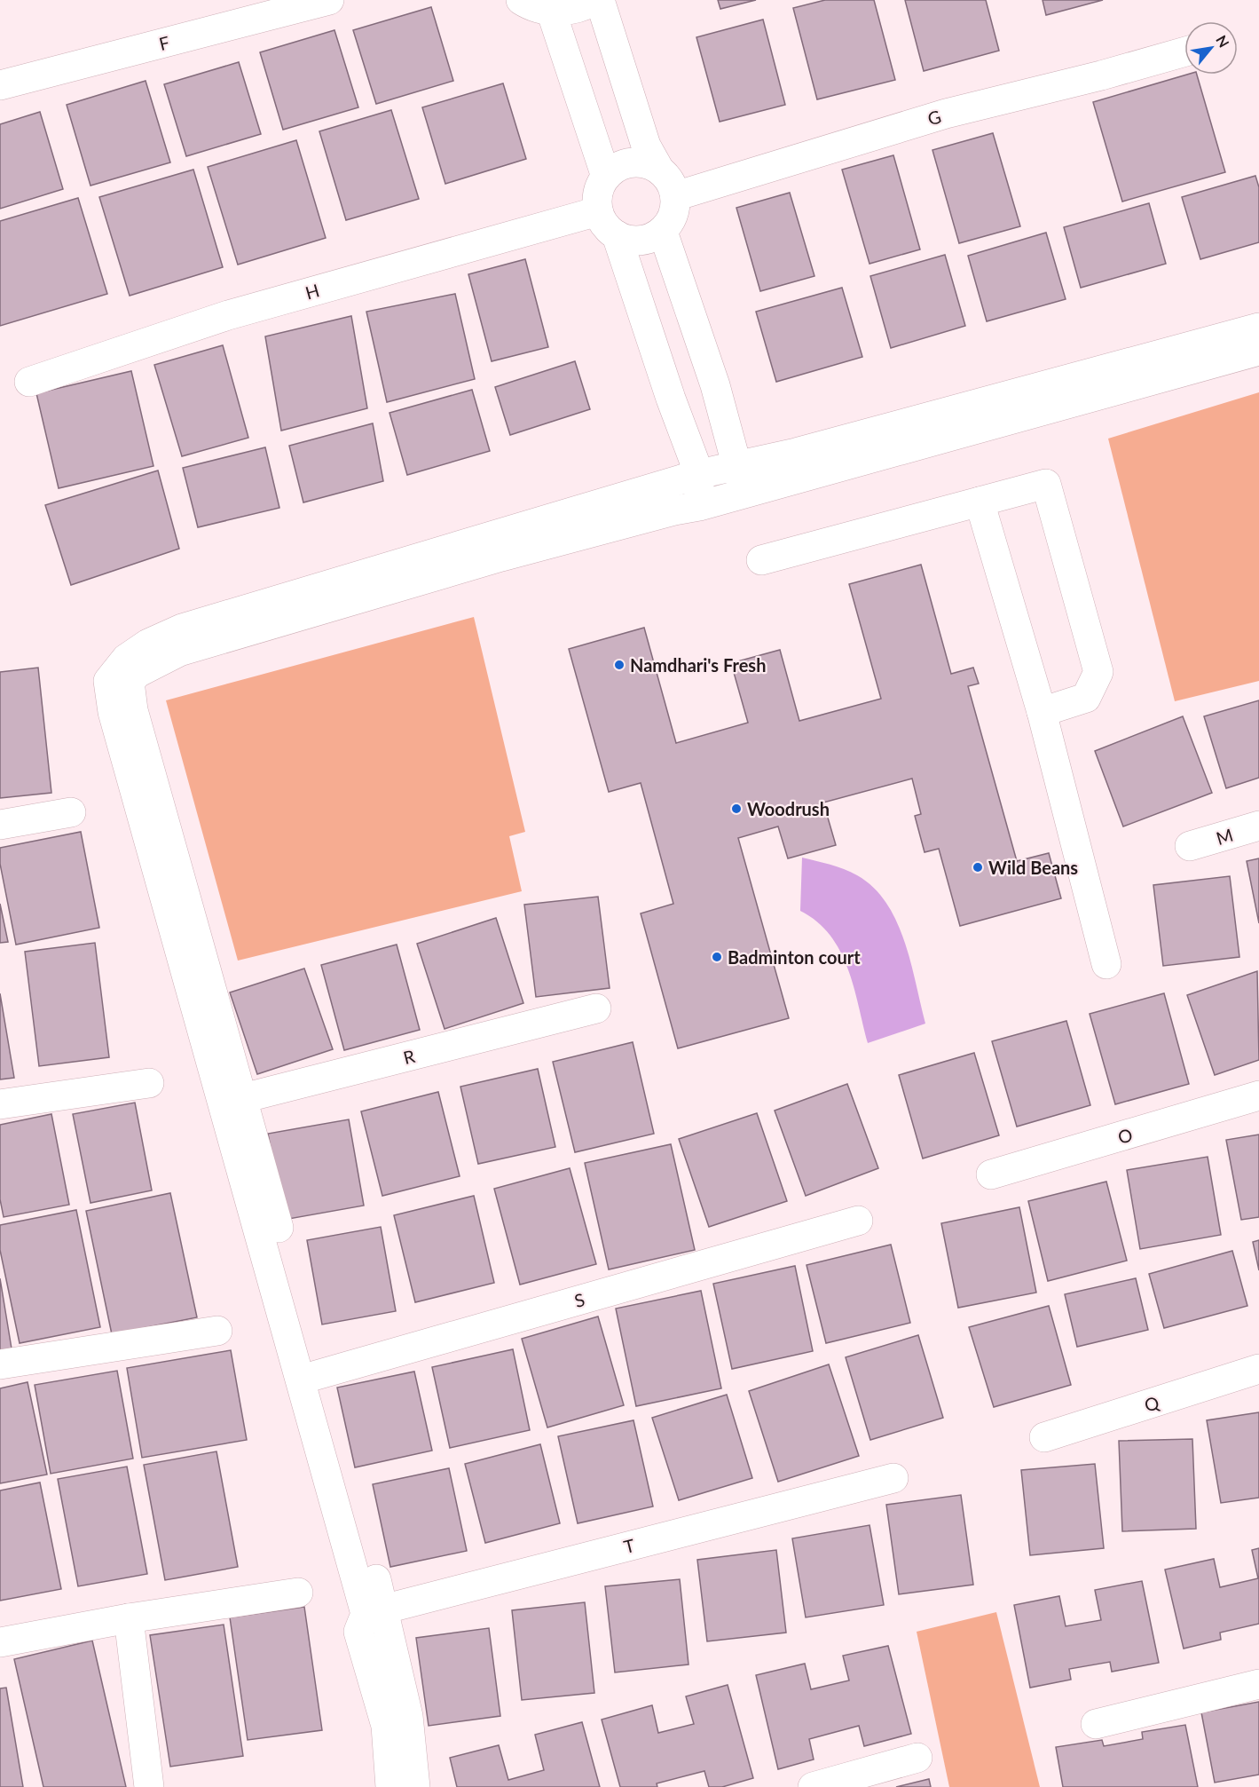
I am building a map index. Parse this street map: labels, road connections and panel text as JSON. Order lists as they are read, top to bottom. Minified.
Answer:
{"streets":{"street":["F","G","H","M","R","O","S","Q","T"]},"crossings":[["G","H"]],"places":["Namdhari's Fresh","Woodrush","Wild Beans","Badminton court"],"north":"top right"}
